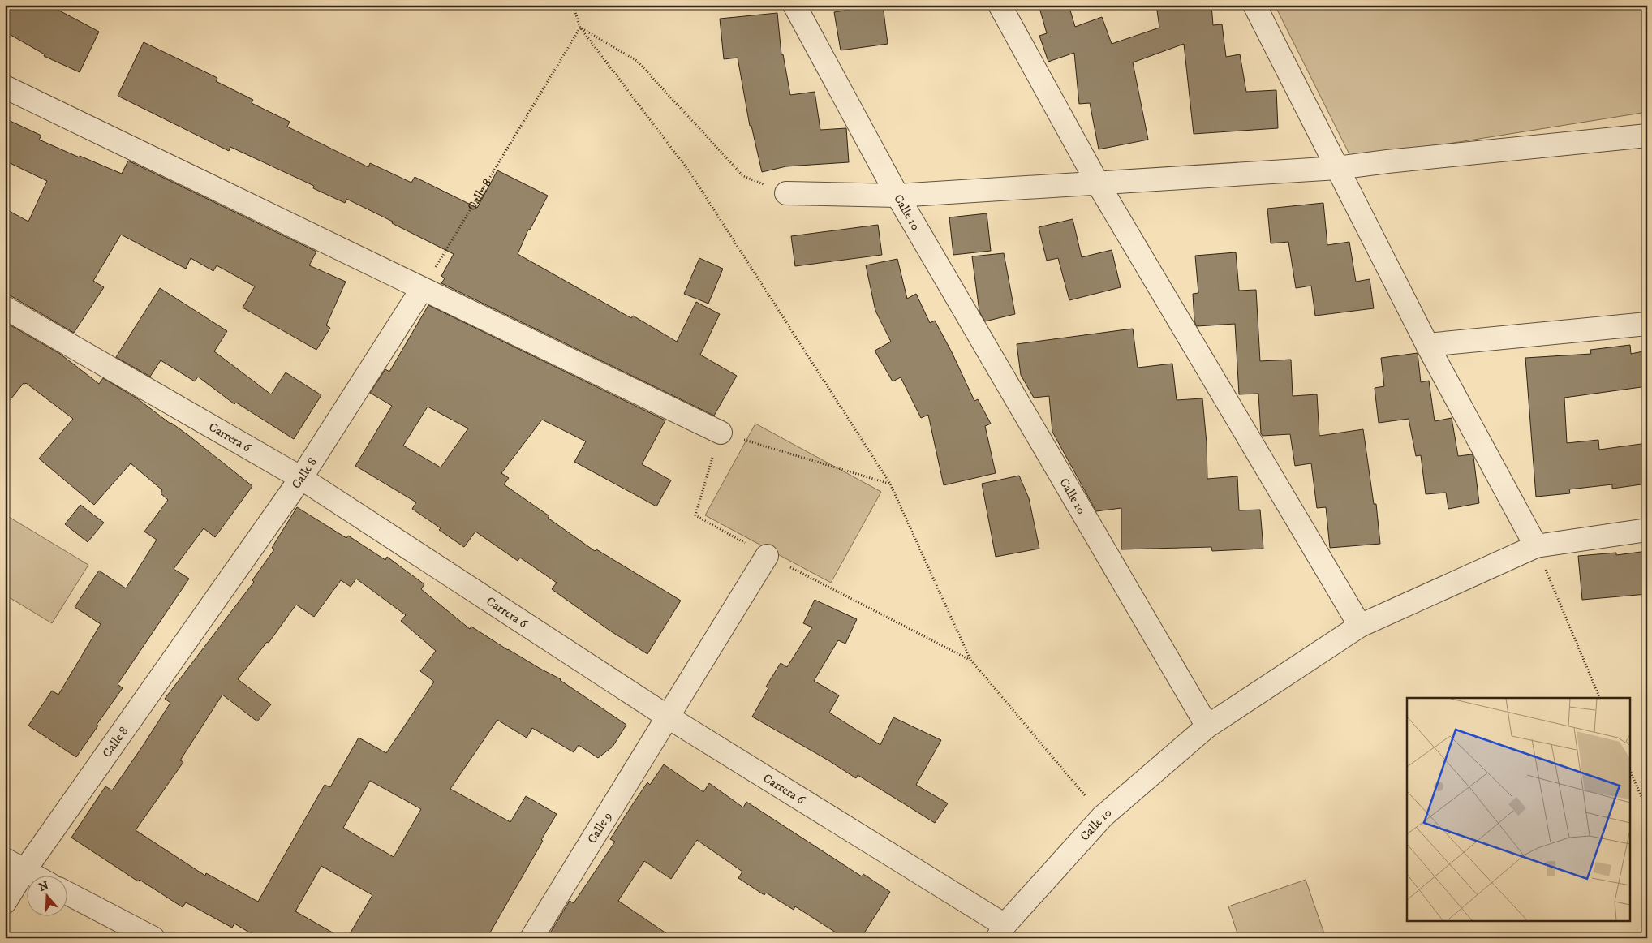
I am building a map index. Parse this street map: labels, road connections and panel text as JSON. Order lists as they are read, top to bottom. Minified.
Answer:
{"streets":{"street":["Calle 8","Calle 10","Carrera 6","Calle 9"]},"crossings":[["Calle 8","Carrera 6"],["Calle 10","Carrera 6"],["Carrera 6","Calle 9"]],"north":"top"}
